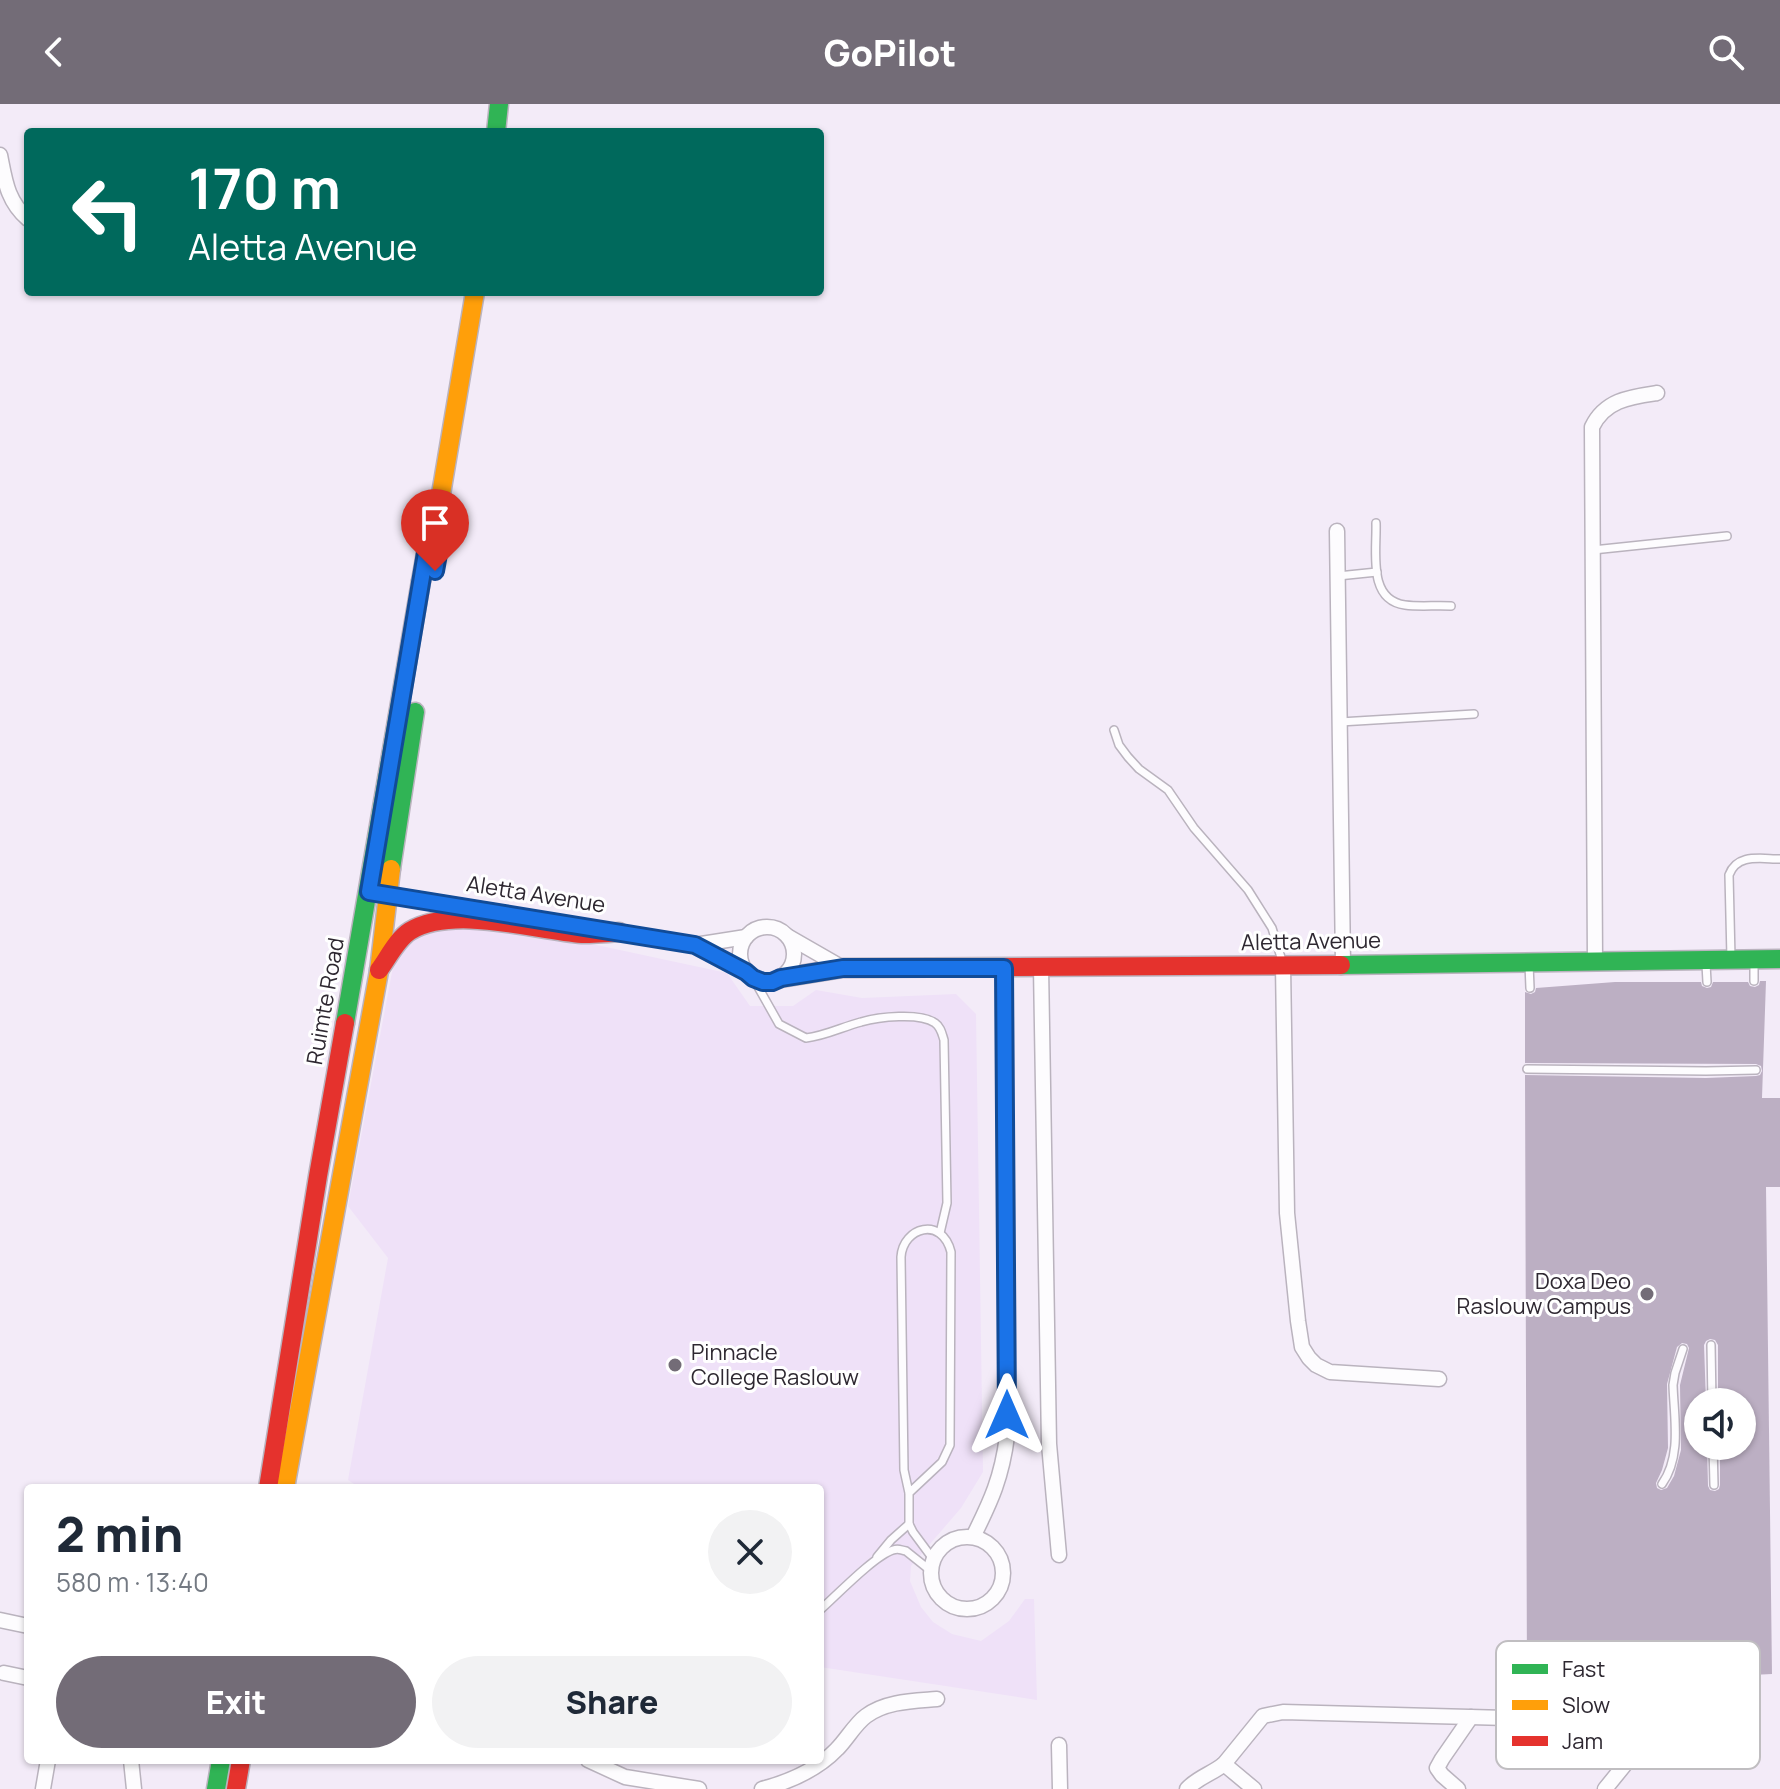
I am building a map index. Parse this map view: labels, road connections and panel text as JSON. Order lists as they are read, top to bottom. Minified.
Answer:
{"streets":{"main road":["Aletta Avenue","Ruimte Road"]},"crossings":[["Aletta Avenue","Ruimte Road"]],"places":["Doxa Deo Raslouw Campus","Pinnacle College Raslouw"],"legend":["Fast","Slow","Jam"],"page":{"header":"GoPilot","turn":["170 m","Aletta Avenue"],"heading":["2 min","580 m · 13:40"],"buttons":["Exit","Share"]}}
